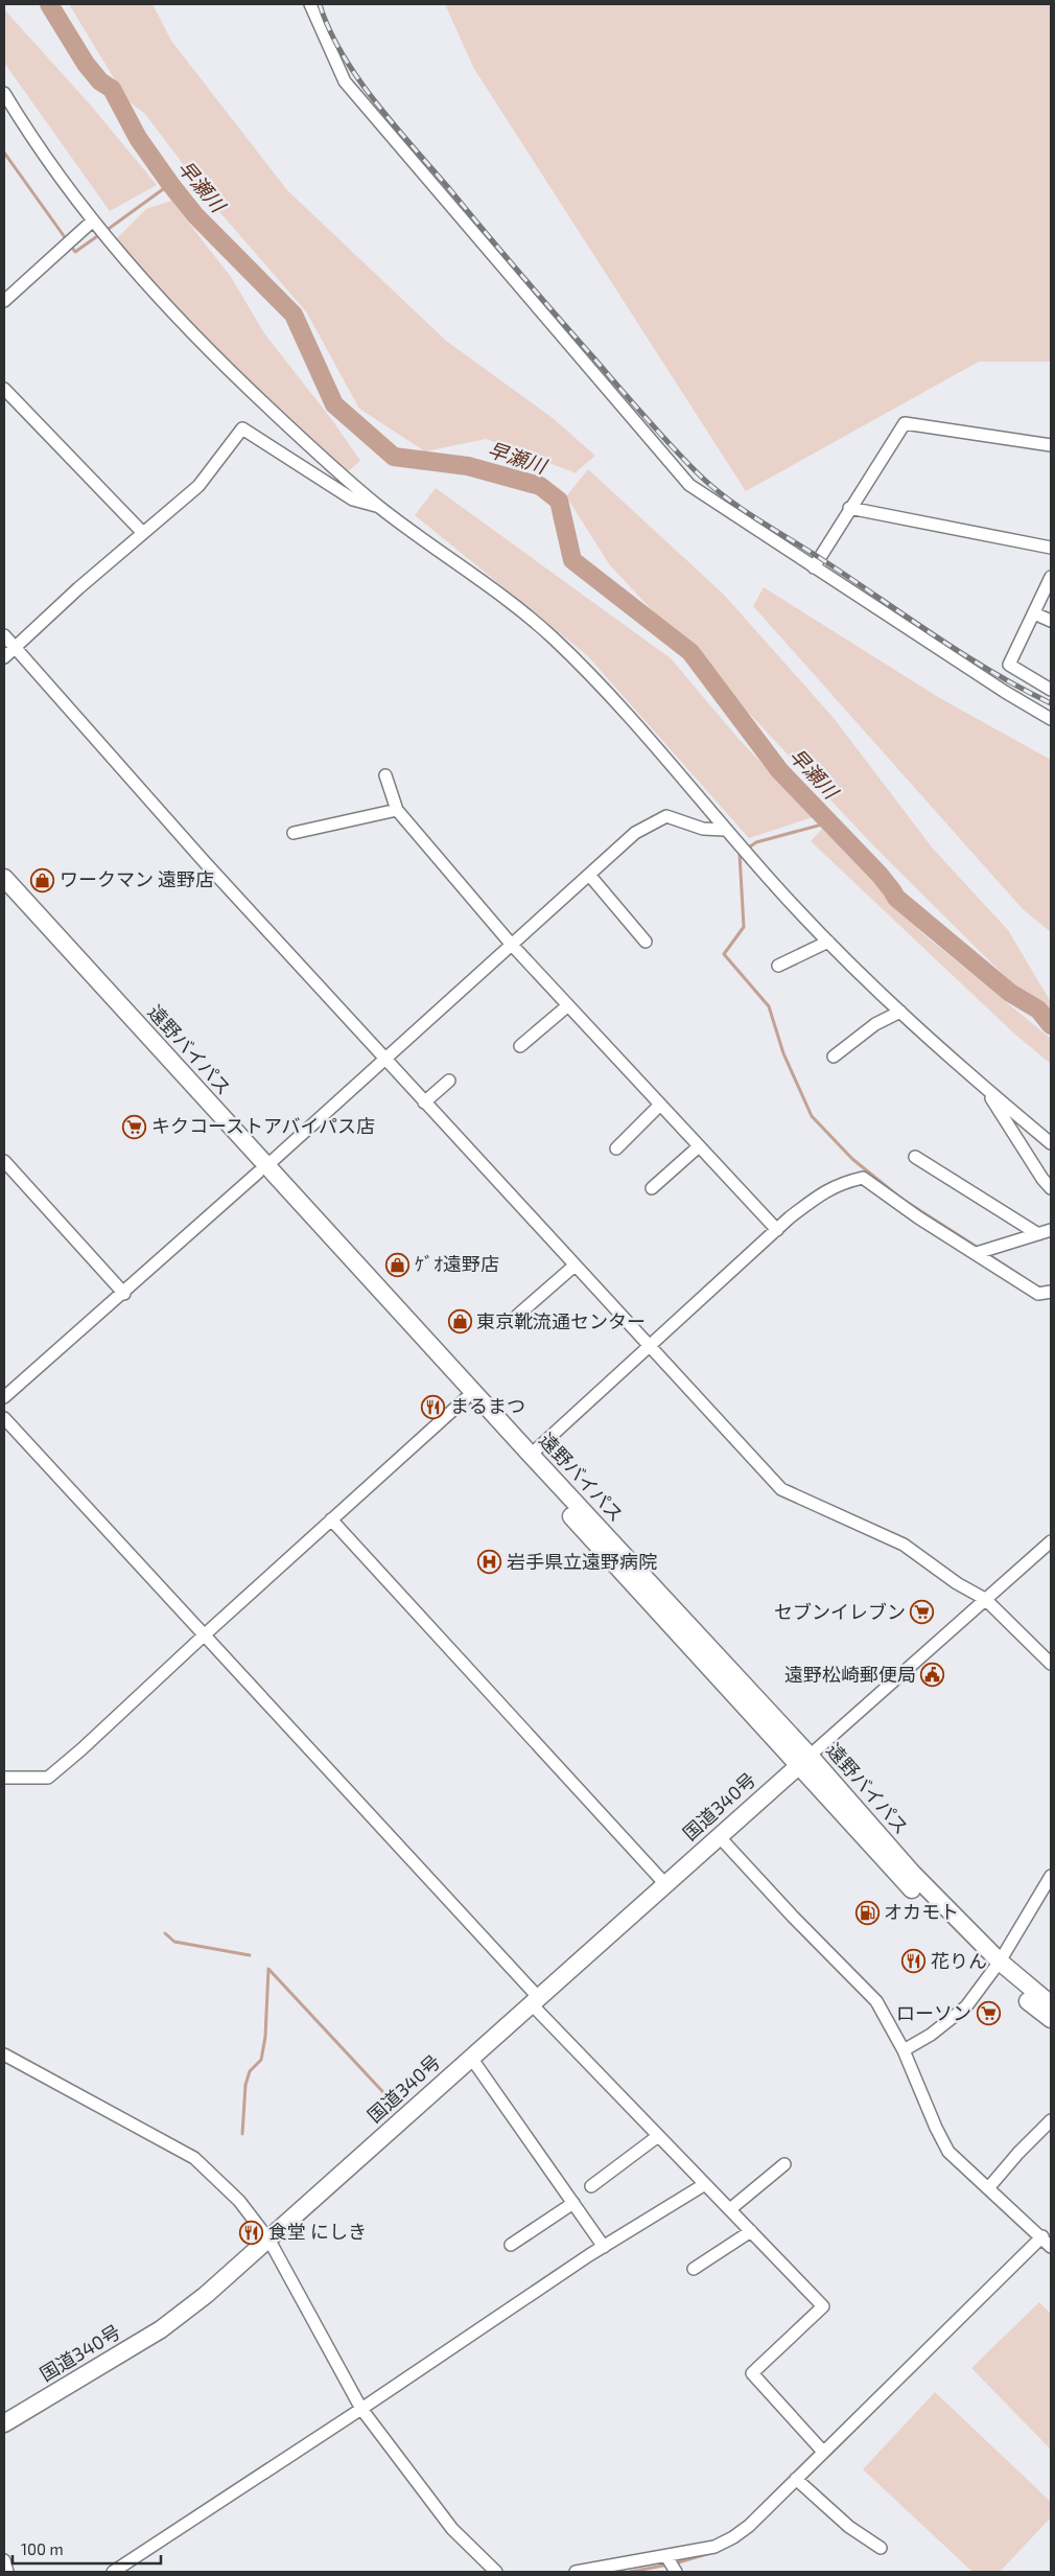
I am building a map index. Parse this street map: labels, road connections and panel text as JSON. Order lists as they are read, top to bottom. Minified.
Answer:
{"streets":{"highway":["遠野バイパス","国道340号"]},"crossings":[["遠野バイパス","国道340号"]],"water":["早瀬川"],"places":{"shop":["ワークマン 遠野店","ｹﾞｵ遠野店","東京靴流通センター"],"supermarket":["キクコーストアバイパス店","セブンイレブン","ローソン"],"restaurant":["まるまつ","花りん","食堂 にしき"],"hospital":["岩手県立遠野病院"],"public building":["遠野松崎郵便局"],"fuel station":["オカモト"]},"scale_bar":"100 m"}
